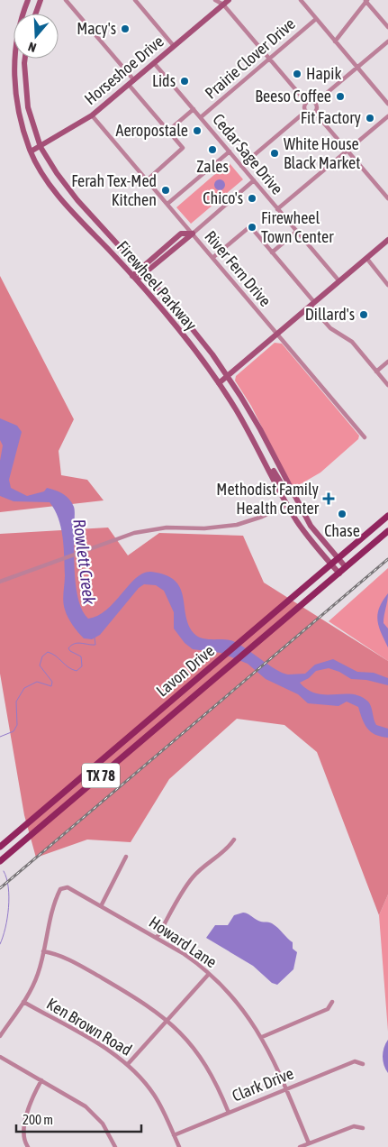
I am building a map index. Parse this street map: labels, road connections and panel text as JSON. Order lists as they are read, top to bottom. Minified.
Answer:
{"streets":{"main road":["Horseshoe Drive","Firewheel Parkway","Lavon Drive","TX 78"],"street":["Prairie Clover Drive","Cedar Sage Drive","River Fern Drive","Howard Lane","Ken Brown Road","Clark Drive"]},"crossings":[["Prairie Clover Drive","Cedar Sage Drive"],["Horseshoe Drive","Cedar Sage Drive"],["Horseshoe Drive","River Fern Drive"],["Horseshoe Drive","Firewheel Parkway"],["Firewheel Parkway","Lavon Drive"],["Howard Lane","Clark Drive"],["Ken Brown Road","Clark Drive"]],"water":["Rowlett Creek"],"places":{"other":["Macy's","Hapik","Lids","Beeso Coffee","Fit Factory","Aeropostale","Zales","White House Black Market","Ferah Tex-Med Kitchen","Chico's","Firewheel Town Center","Dillard's","Chase"],"health":["Methodist Family Health Center"]},"scale_bar":"200 m","north":"bottom"}
